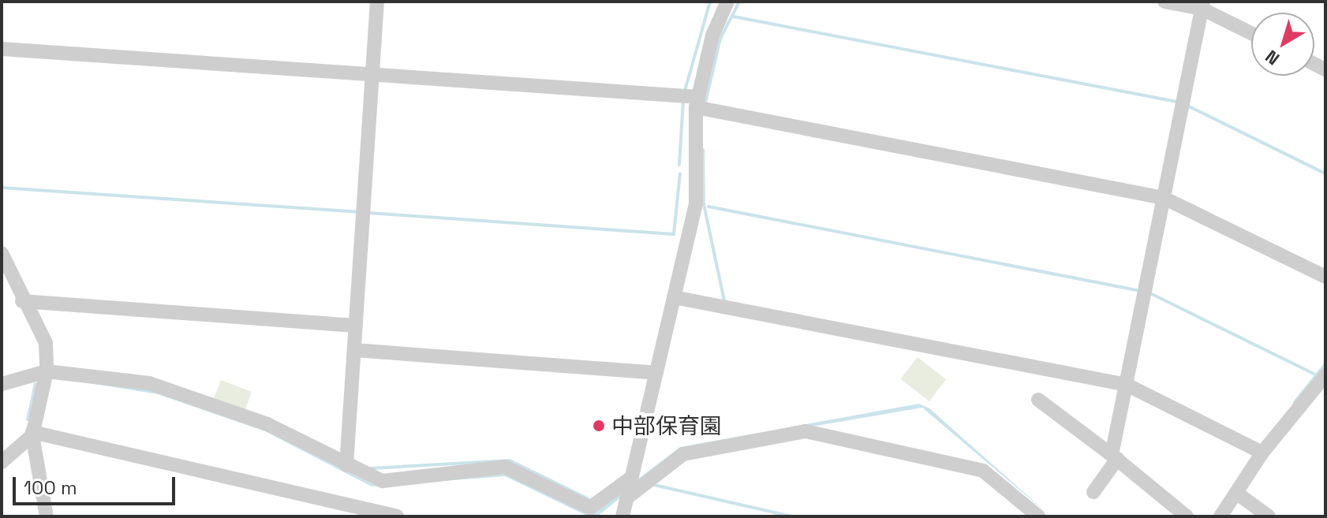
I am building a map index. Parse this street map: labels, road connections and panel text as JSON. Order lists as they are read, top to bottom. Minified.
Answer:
{"places":["中部保育園"],"scale_bar":"100 m","north":"bottom left"}
